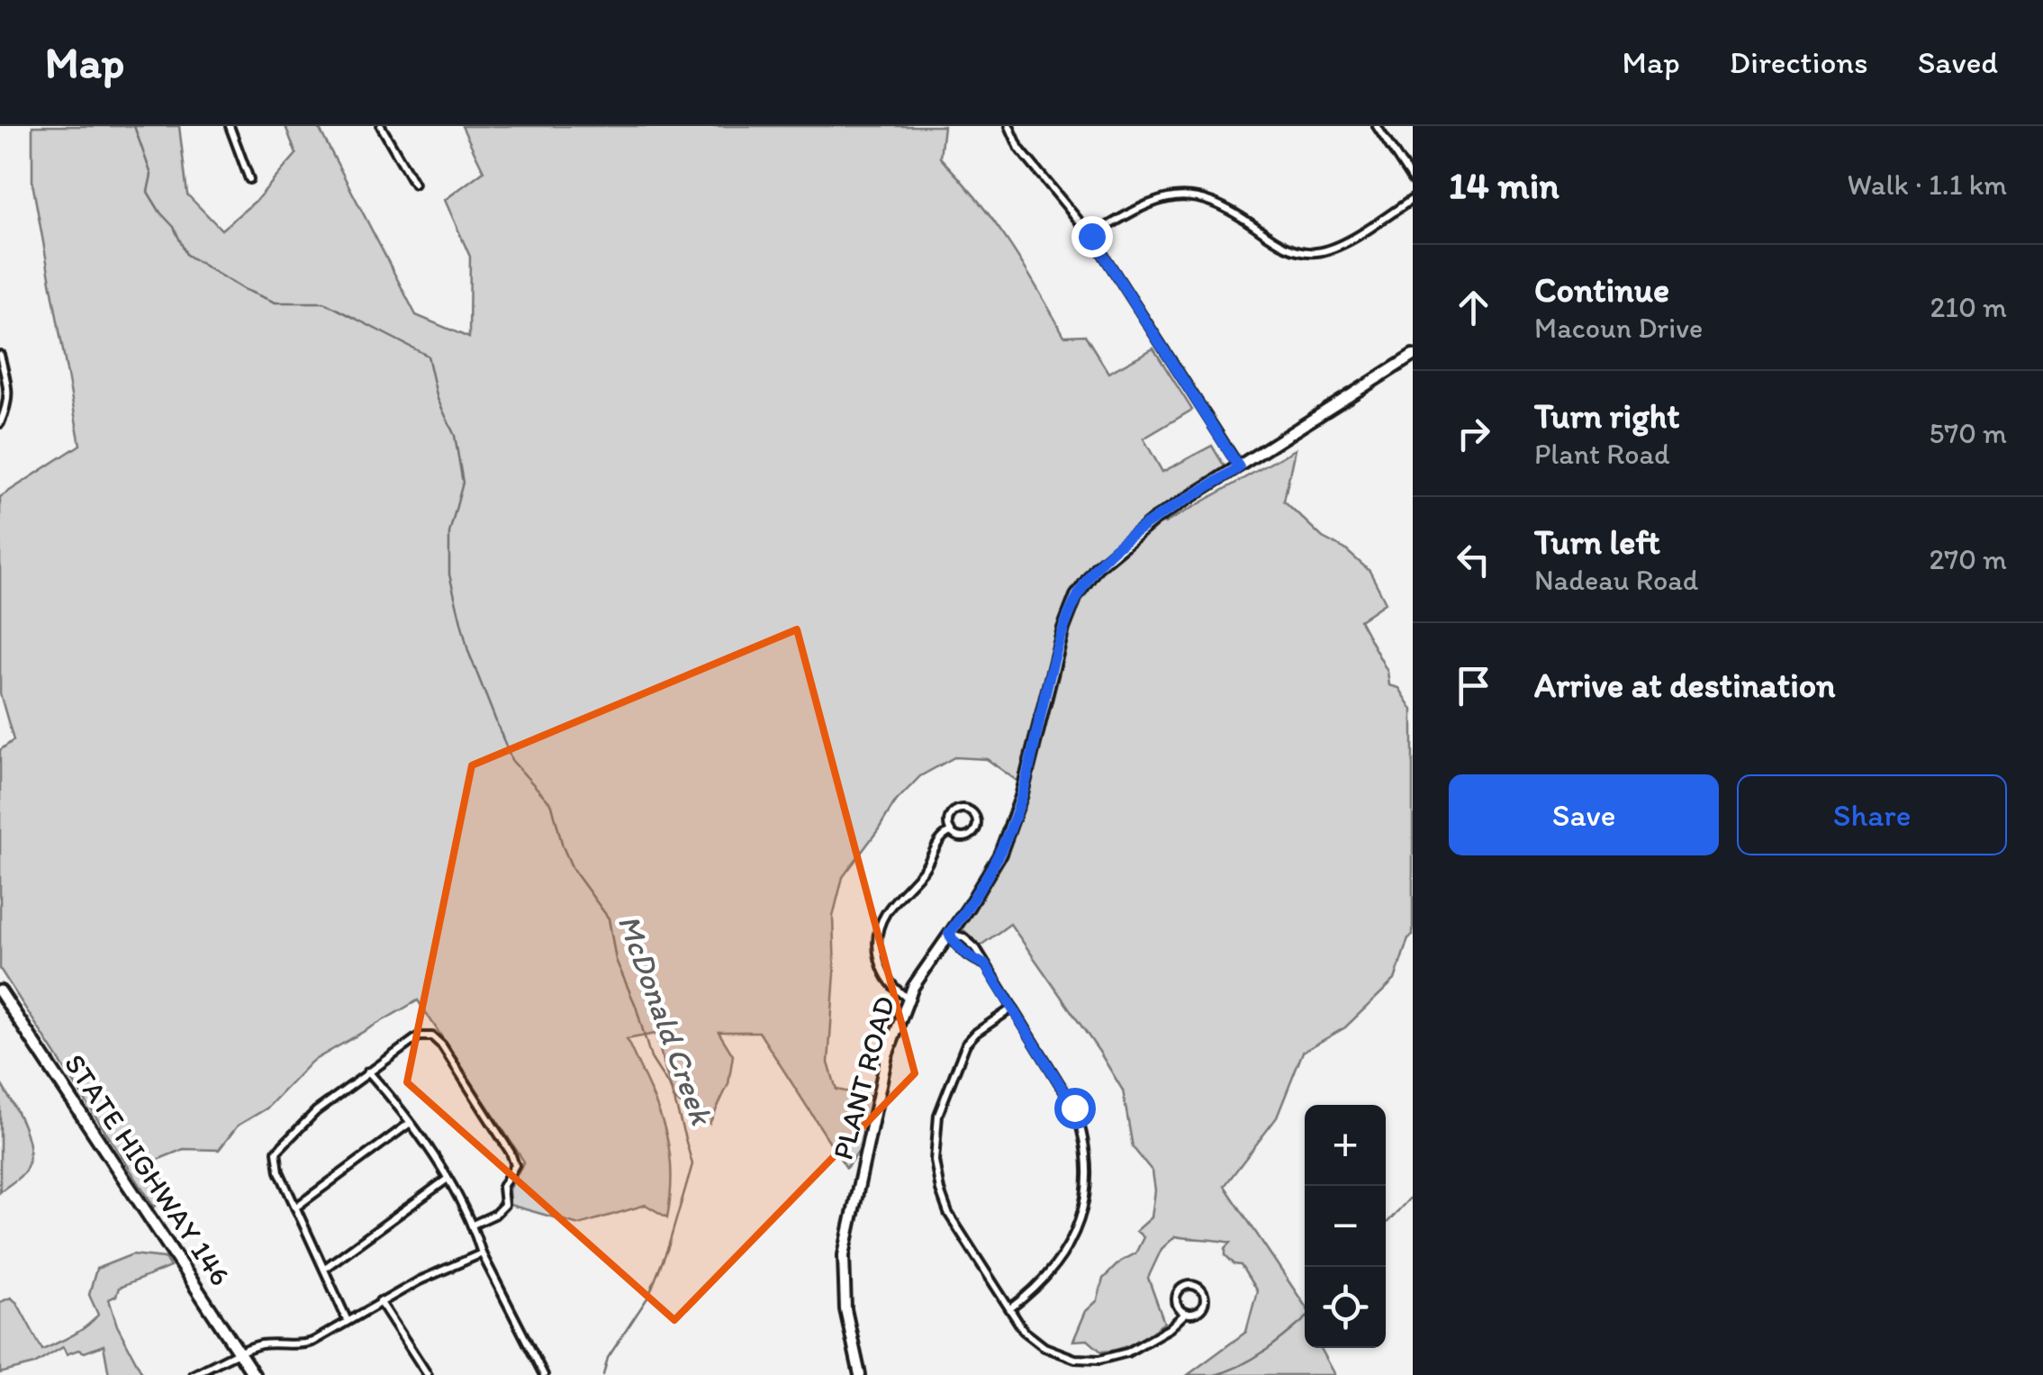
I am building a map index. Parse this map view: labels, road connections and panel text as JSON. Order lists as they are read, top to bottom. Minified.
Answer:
{"streets":{"main road":["STATE HIGHWAY 146"],"street":["PLANT ROAD"]},"water":["McDonald Creek"],"page":{"header":"Map","nav":["Map","Directions","Saved"],"heading":["14 min","Walk · 1.1 km"],"list":[["Continue","Macoun Drive","210 m"],["Turn right","Plant Road","570 m"],["Turn left","Nadeau Road","270 m"],"Arrive at destination"],"buttons":["Save","Share"],"map_buttons":["+","−"]}}
